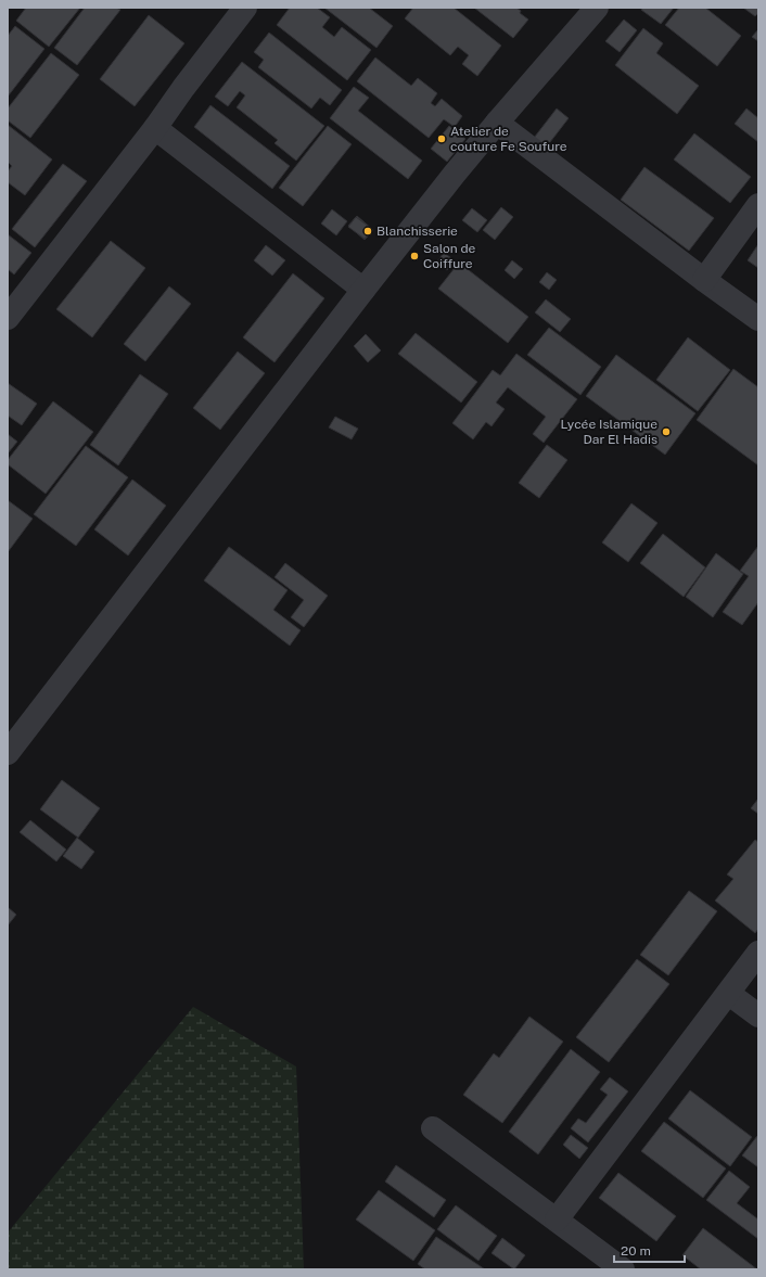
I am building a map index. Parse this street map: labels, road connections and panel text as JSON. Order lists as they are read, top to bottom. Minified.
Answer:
{"places":["Atelier de couture Fe Soufure","Blanchisserie","Salon de Coiffure","Lycée Islamique Dar El Hadis"],"scale_bar":"20 m"}
